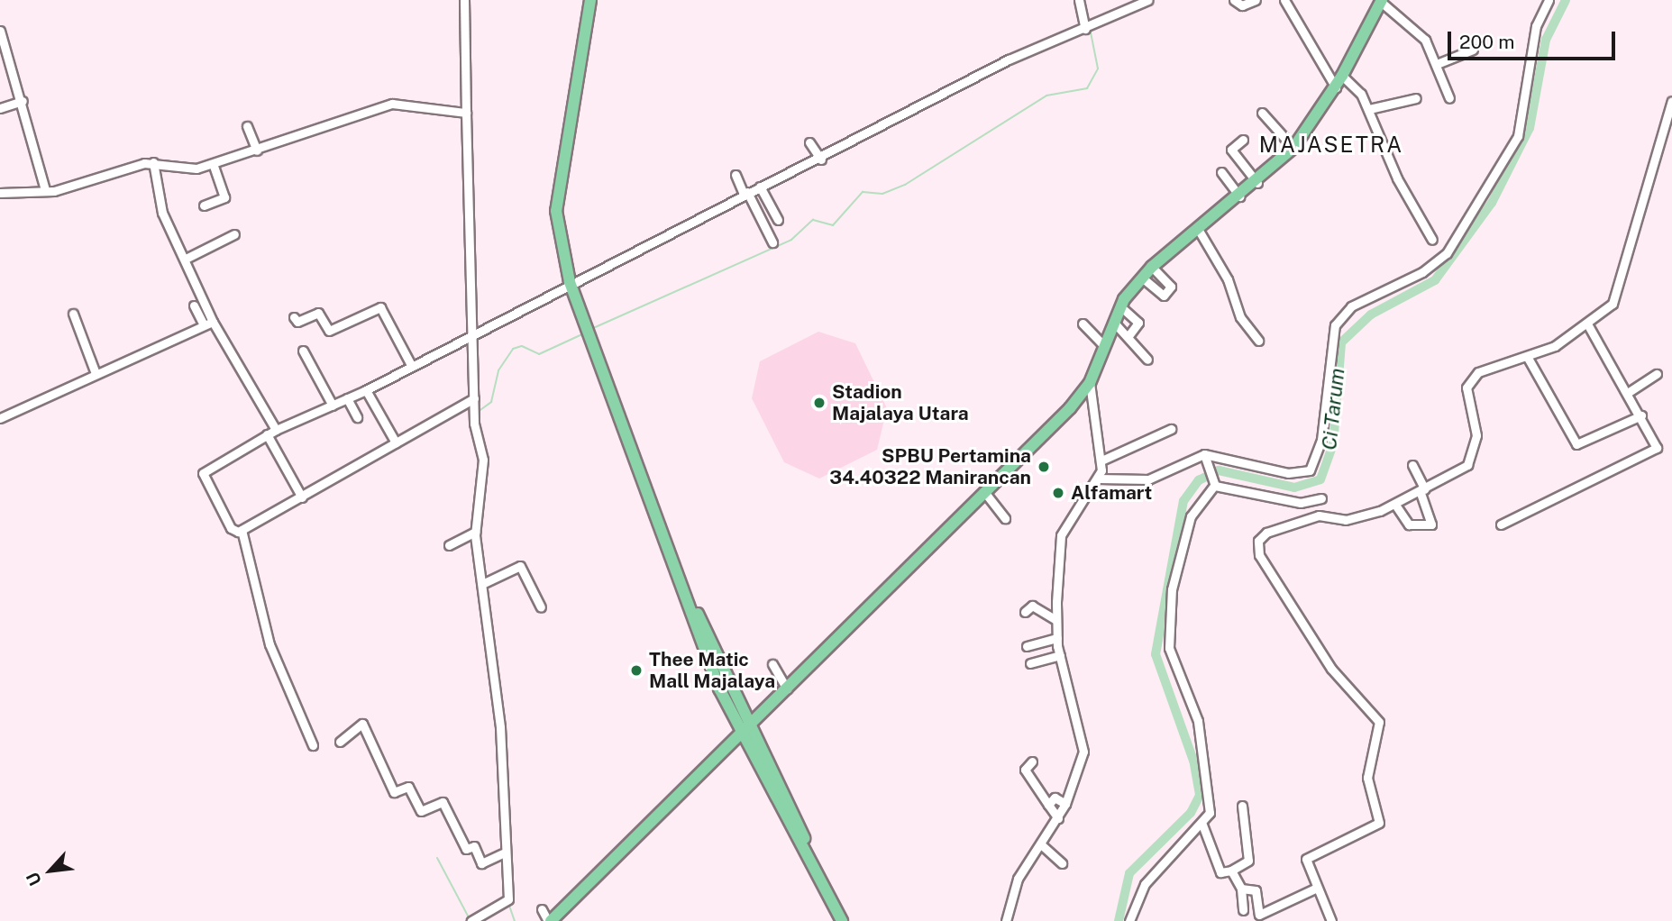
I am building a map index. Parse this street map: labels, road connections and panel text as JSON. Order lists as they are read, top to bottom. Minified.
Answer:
{"districts":["MAJASETRA"],"water":["Ci Tarum"],"places":["Stadion Majalaya Utara","SPBU Pertamina 34.40322 Manirancan","Alfamart","Thee Matic Mall Majalaya"],"scale_bar":"200 m","north":"bottom left"}
